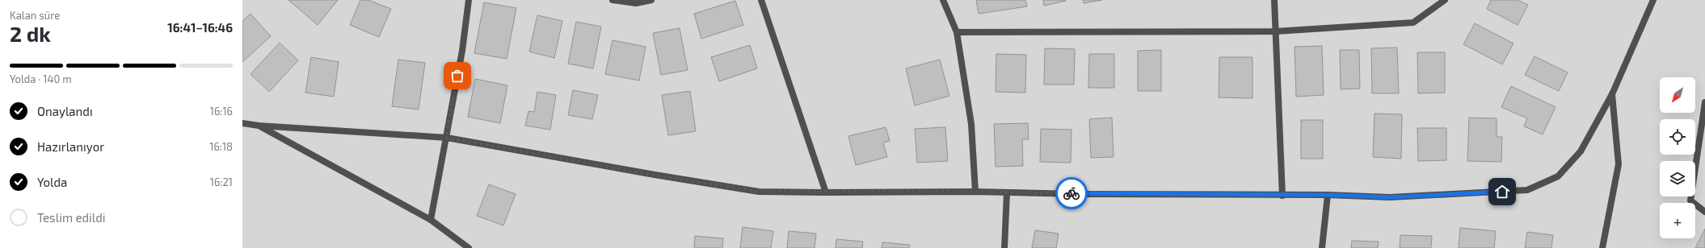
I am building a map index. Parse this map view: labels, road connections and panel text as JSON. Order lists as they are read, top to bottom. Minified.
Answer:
{"north":"bottom left","page":{"heading":["2 dk","Kalan süre","16:41–16:46"],"bar":"Yolda · 140 m","map_buttons":"+","list":[["Onaylandı","16:16"],["Hazırlanıyor","16:18"],["Yolda","16:21"],"Teslim edildi"]}}
